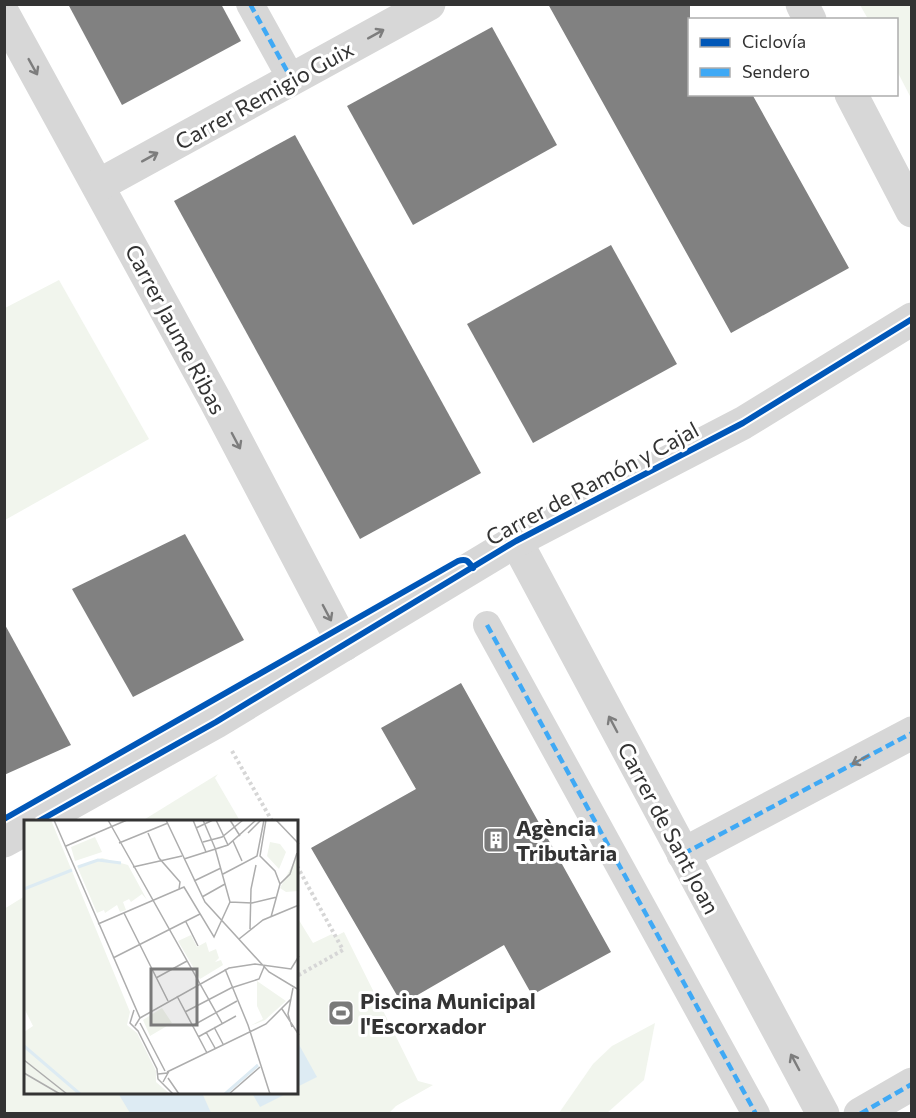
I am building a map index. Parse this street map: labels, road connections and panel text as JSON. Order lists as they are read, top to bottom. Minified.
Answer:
{"streets":{"street":["Carrer Remigio Guix","Carrer Jaume Ribas","Carrer de Ramón y Cajal","Carrer de Sant Joan"]},"crossings":[["Carrer Remigio Guix","Carrer Jaume Ribas"],["Carrer Jaume Ribas","Carrer de Ramón y Cajal"],["Carrer de Ramón y Cajal","Carrer de Sant Joan"]],"one_way":["Carrer Remigio Guix","Carrer Jaume Ribas"],"places":{"building":["Agència Tributària"],"sports":["Piscina Municipal l'Escorxador"]},"legend":["Ciclovía","Sendero"]}
